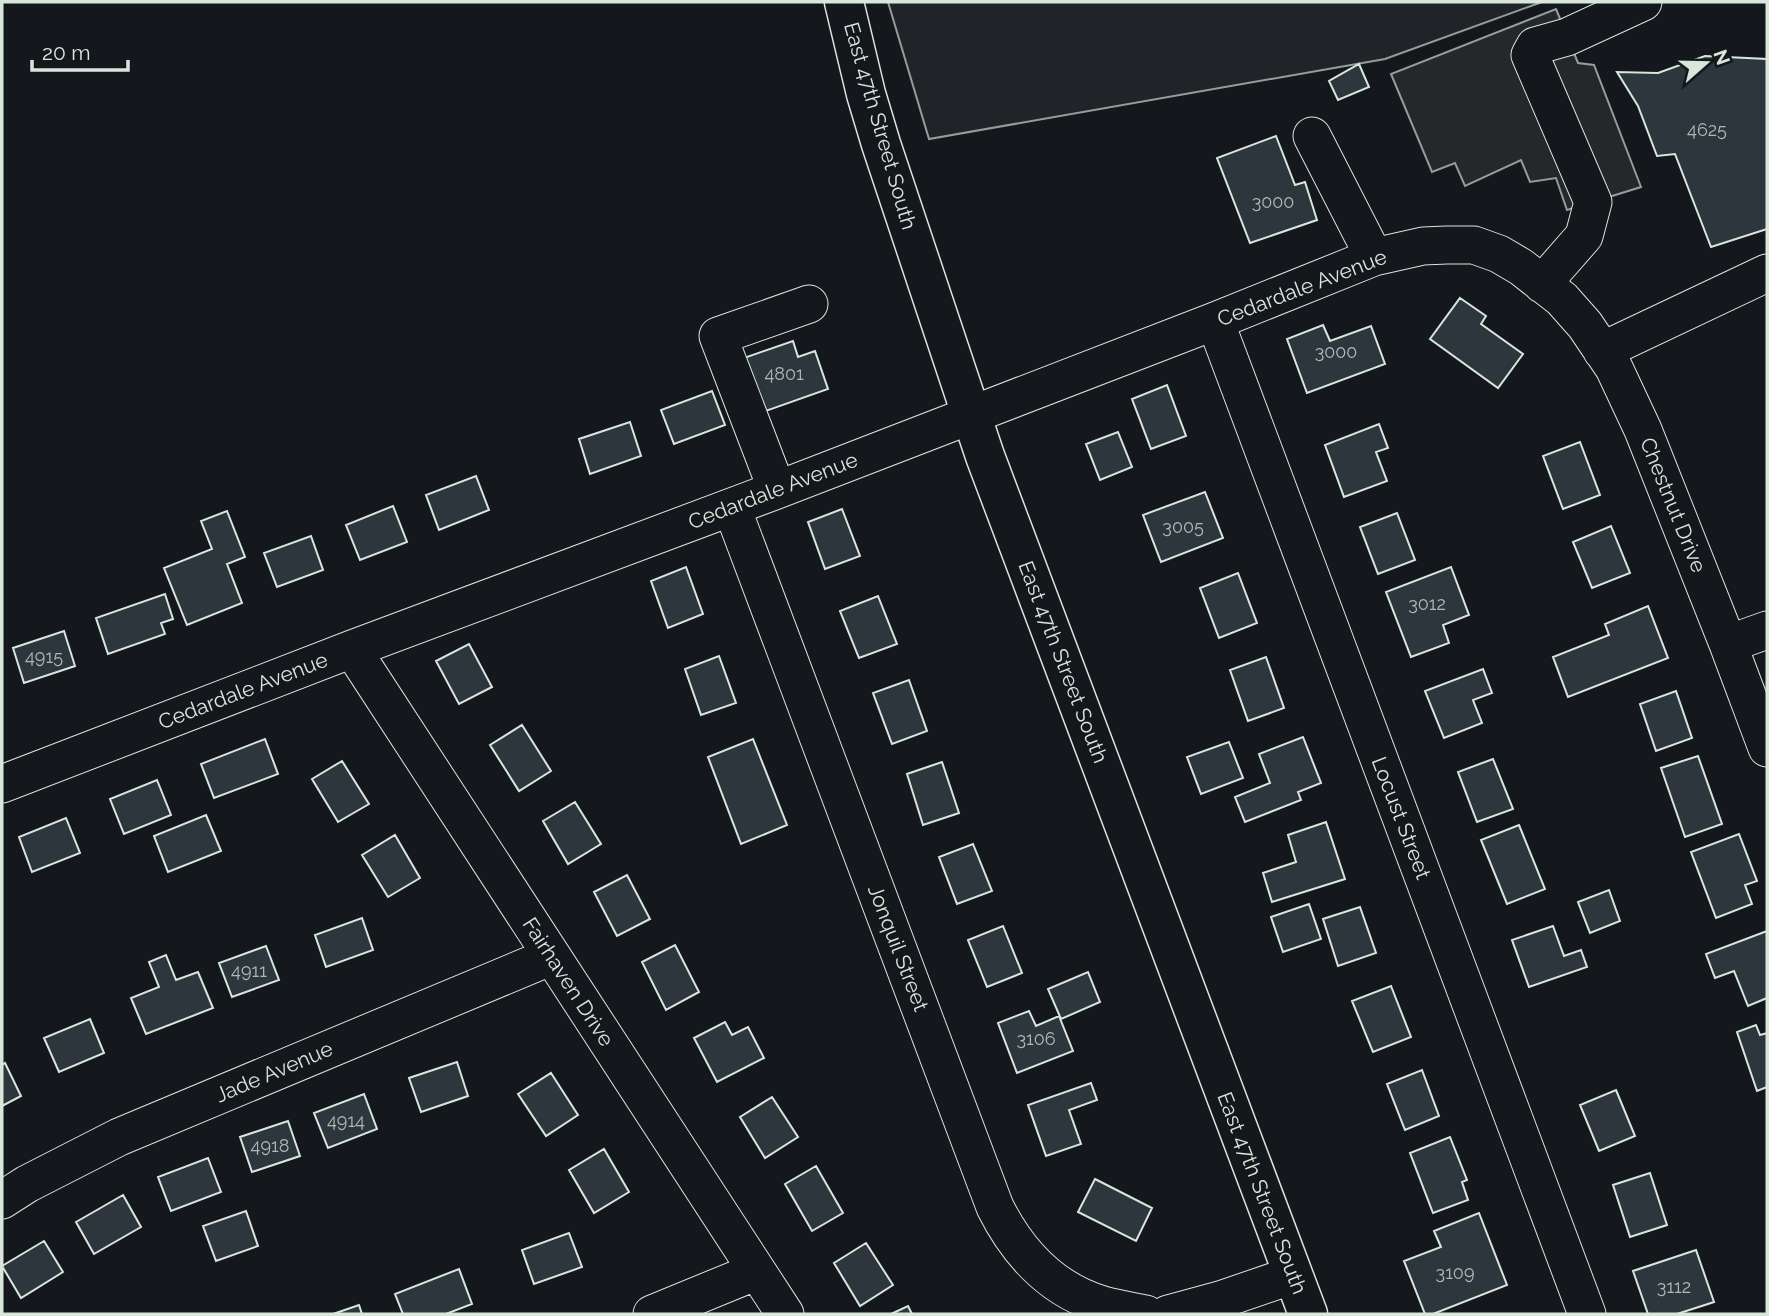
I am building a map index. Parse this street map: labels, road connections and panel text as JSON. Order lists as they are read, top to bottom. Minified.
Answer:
{"streets":{"main road":["East 47th Street South"],"street":["Cedardale Avenue","Chestnut Drive","Locust Street","Jonquil Street","Fairhaven Drive","Jade Avenue"]},"crossings":[["East 47th Street South","Cedardale Avenue"],["Cedardale Avenue","Chestnut Drive"],["Cedardale Avenue","Locust Street"],["Cedardale Avenue","Jonquil Street"],["Cedardale Avenue","Fairhaven Drive"],["Fairhaven Drive","Jade Avenue"]],"house_numbers":["4625","3000","3000","4801","3005","3012","4915","4911","3106","4914","4918","3109","3112"],"scale_bar":"20 m","north":"right"}
